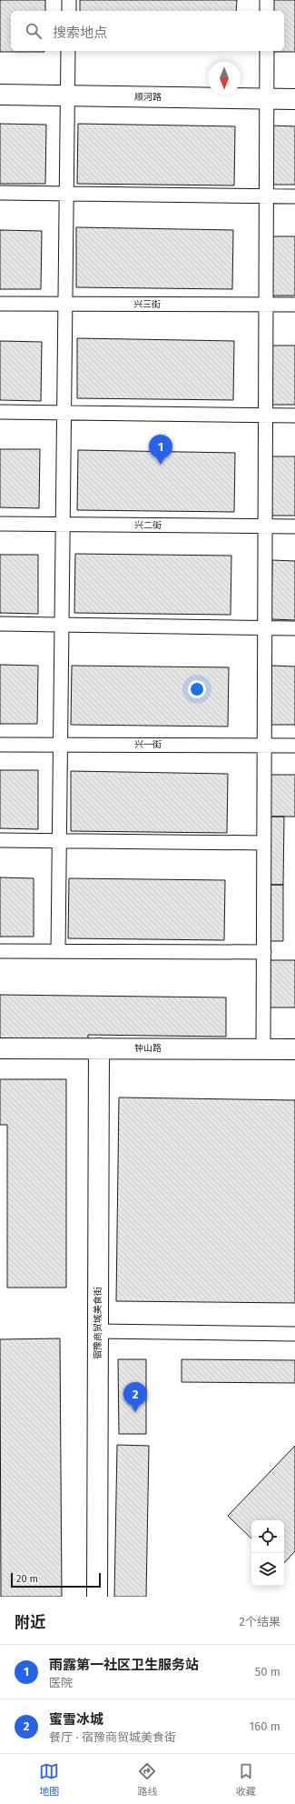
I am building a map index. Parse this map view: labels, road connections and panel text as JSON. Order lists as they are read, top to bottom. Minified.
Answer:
{"streets":{"street":["顺河路","钟山路","宿豫商贸城美食街"],"lane":["兴三街","兴二街","兴一街"]},"crossings":[["钟山路","宿豫商贸城美食街"]],"scale_bar":"20 m","north":"bottom","page":{"search":"搜索地点","pins":["1","2"],"scale":"20 m","heading":["附近","2个结果"],"list":[{"mark":"1","name":"雨露第一社区卫生服务站","note":"医院","value":"50 m"},{"mark":"2","name":"蜜雪冰城","note":"餐厅 · 宿豫商贸城美食街","value":"160 m"}],"nav":["地图","路线","收藏"]}}
